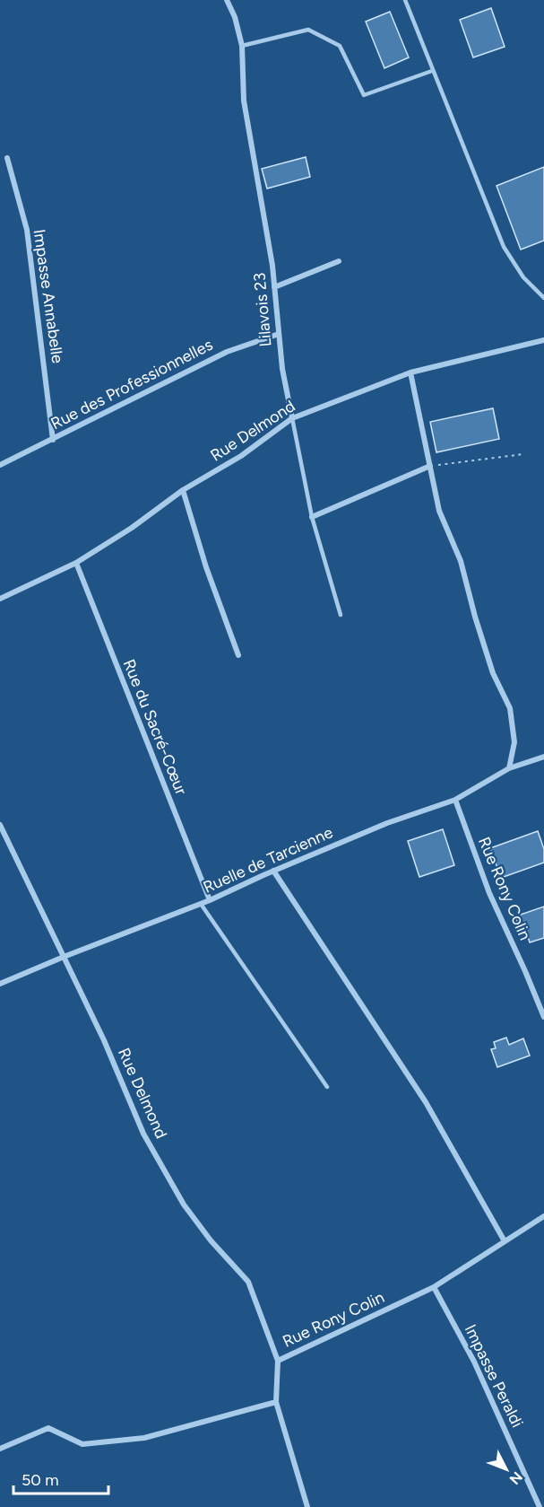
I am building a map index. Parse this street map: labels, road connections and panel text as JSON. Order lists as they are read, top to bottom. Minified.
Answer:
{"streets":{"street":["Impasse Annabelle","Lilavois 23","Rue des Professionnelles","Rue Delmond","Rue du Sacré-Cœur","Ruelle de Tarcienne","Rue Rony Colin","Impasse Peraldi"]},"crossings":[["Impasse Annabelle","Rue des Professionnelles"],["Lilavois 23","Rue des Professionnelles"],["Lilavois 23","Rue Delmond"],["Rue Delmond","Rue du Sacré-Cœur"],["Rue Delmond","Ruelle de Tarcienne"],["Rue Delmond","Rue Rony Colin"],["Rue du Sacré-Cœur","Ruelle de Tarcienne"],["Ruelle de Tarcienne","Rue Rony Colin"],["Rue Rony Colin","Impasse Peraldi"]],"scale_bar":"50 m","north":"bottom right"}
